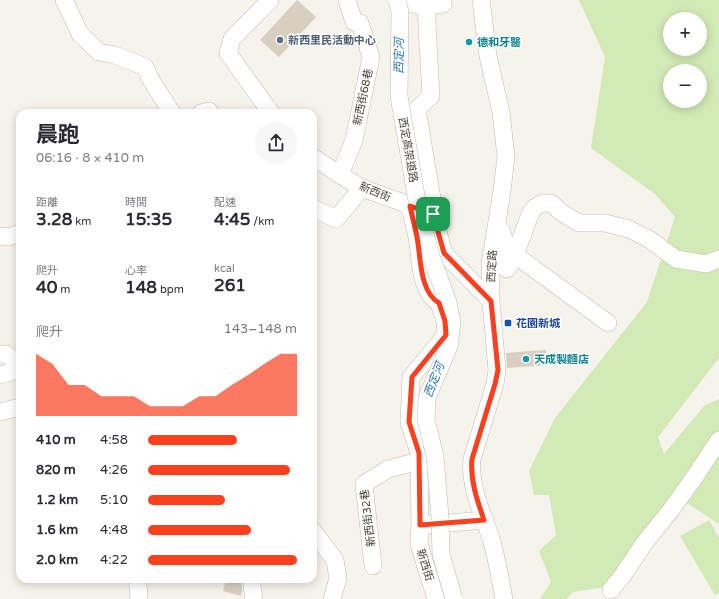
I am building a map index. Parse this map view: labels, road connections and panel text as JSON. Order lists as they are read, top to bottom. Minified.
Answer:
{"streets":{"street":["新西街68巷","西定高架道路","新西街","西定路","新西街32巷"]},"crossings":[["新西街68巷","新西街"],["新西街","新西街32巷"]],"water":["西定河"],"places":{"other":["新西里民活動中心","德和牙醫","天成製麵店"],"transit":["花園新城"]},"page":{"map_buttons":["+","−"],"heading":["晨跑","06:16 · 8 × 410 m"],"stats":[["距離","3.28 km"],["時間","15:35"],["配速","4:45 /km"],["爬升","40 m"],["心率","148 bpm"],["kcal","261"]],"chart":["爬升","143–148 m"],"list":[{"name":"410 m","note":"4:58"},{"name":"820 m","note":"4:26"},{"name":"1.2 km","note":"5:10"},{"name":"1.6 km","note":"4:48"},{"name":"2.0 km","note":"4:22"}]}}
